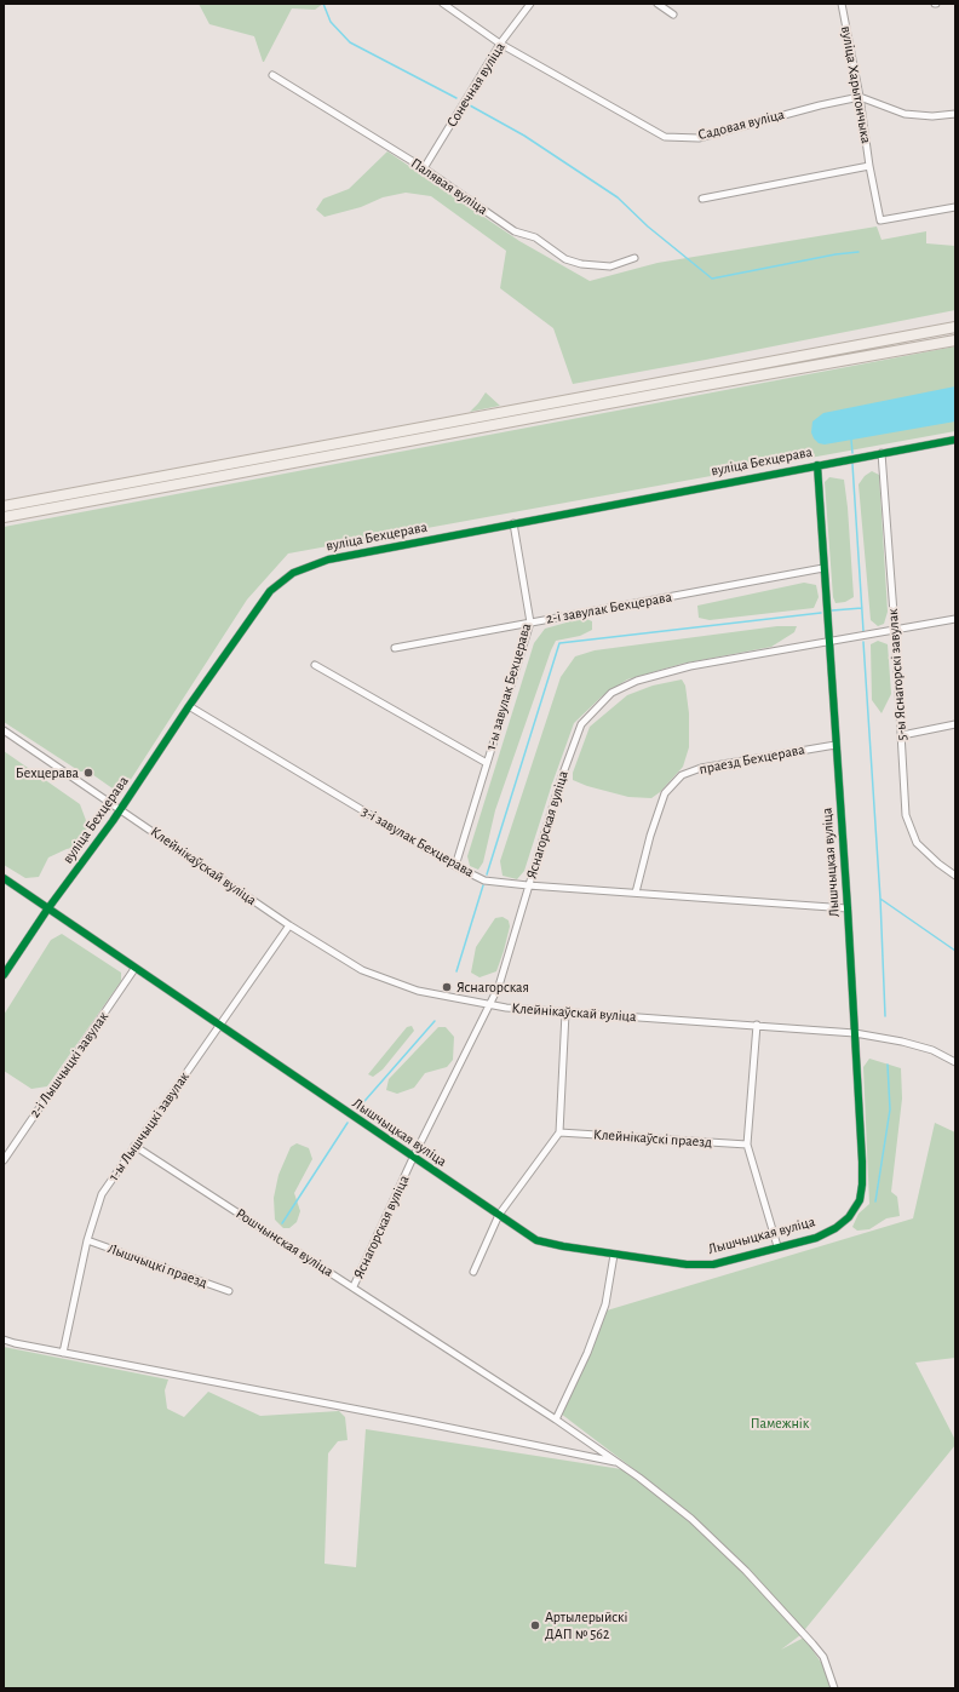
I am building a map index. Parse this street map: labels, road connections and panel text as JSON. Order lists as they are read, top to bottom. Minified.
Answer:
{"streets":{"street":["Сонечная вуліца","вуліца Харытончыка","Садовая вуліца","Палявая вуліца","вуліца Бехцерава","2-і завулак Бехцерава","5-ы Яснагорскі завулак","1-ы завулак Бехцерава","праезд Бехцерава","Яснагорская вуліца","3-і завулак Бехцерава","Лышчыцкая вуліца","Клейнікаўскай вуліца","2-і Лышчыцкі завулак","1-ы Лышчыцкі завулак","Клейнікаўскі праезд","Рошчынская вуліца","Лышчыцкі праезд"]},"crossings":[["Сонечная вуліца","Садовая вуліца"],["Сонечная вуліца","Палявая вуліца"],["вуліца Харытончыка","Садовая вуліца"],["вуліца Бехцерава","5-ы Яснагорскі завулак"],["вуліца Бехцерава","1-ы завулак Бехцерава"],["вуліца Бехцерава","3-і завулак Бехцерава"],["вуліца Бехцерава","Лышчыцкая вуліца"],["вуліца Бехцерава","Клейнікаўскай вуліца"],["2-і завулак Бехцерава","1-ы завулак Бехцерава"],["2-і завулак Бехцерава","Лышчыцкая вуліца"],["5-ы Яснагорскі завулак","Яснагорская вуліца"],["1-ы завулак Бехцерава","3-і завулак Бехцерава"],["праезд Бехцерава","3-і завулак Бехцерава"],["праезд Бехцерава","Лышчыцкая вуліца"],["Яснагорская вуліца","3-і завулак Бехцерава"],["Яснагорская вуліца","Лышчыцкая вуліца"],["Яснагорская вуліца","Клейнікаўскай вуліца"],["Яснагорская вуліца","Рошчынская вуліца"],["3-і завулак Бехцерава","Лышчыцкая вуліца"],["Лышчыцкая вуліца","Клейнікаўскай вуліца"],["Лышчыцкая вуліца","2-і Лышчыцкі завулак"],["Лышчыцкая вуліца","1-ы Лышчыцкі завулак"],["Клейнікаўскай вуліца","1-ы Лышчыцкі завулак"],["1-ы Лышчыцкі завулак","Рошчынская вуліца"],["1-ы Лышчыцкі завулак","Лышчыцкі праезд"]],"parks":["Памежнік"],"places":["Бехцерава","Яснагорская","Артылерыйскі ДАП № 562"]}
